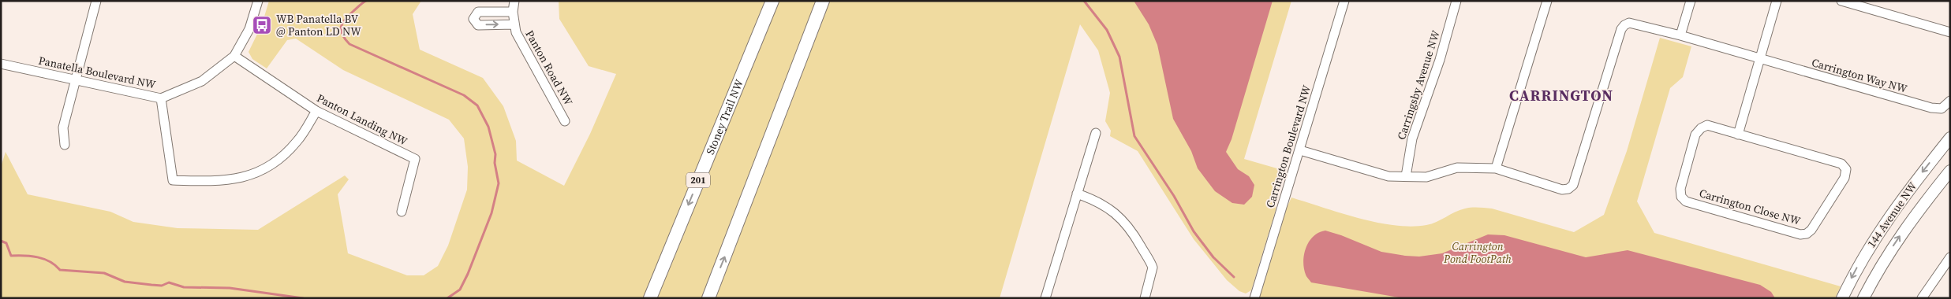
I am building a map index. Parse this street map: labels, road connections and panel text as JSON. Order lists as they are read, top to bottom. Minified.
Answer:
{"streets":{"highway":["Stoney Trail NW","201"],"main road":["144 Avenue NW"],"street":["Panton Road NW","Panatella Boulevard NW","Carrington Way NW","Carringsby Avenue NW","Panton Landing NW","Carrington Boulevard NW","Carrington Close NW"]},"crossings":[["Panatella Boulevard NW","Panton Landing NW"]],"districts":["CARRINGTON"],"parks":["Carrington Pond FootPath"],"places":{"bus stop":["WB Panatella BV @ Panton LD NW"]}}
